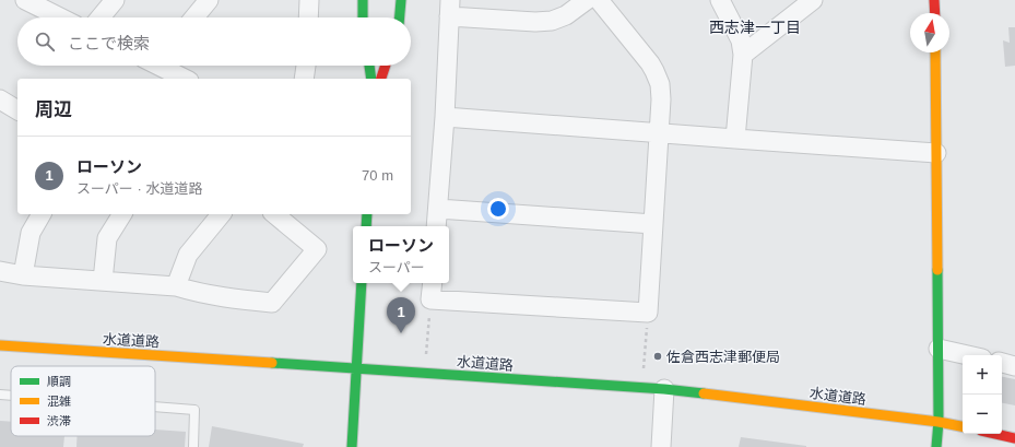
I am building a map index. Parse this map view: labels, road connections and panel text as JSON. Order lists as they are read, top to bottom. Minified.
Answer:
{"streets":{"street":["水道道路"]},"districts":["西志津一丁目"],"places":["佐倉西志津郵便局"],"legend":["順調","混雑","渋滞"],"north":"top","page":{"search":"ここで検索","heading":"周辺","list":[{"mark":"1","name":"ローソン","note":"スーパー · 水道道路","value":"70 m"}],"popup":["ローソン","スーパー"],"pins":"1","map_buttons":["+","−"]}}
